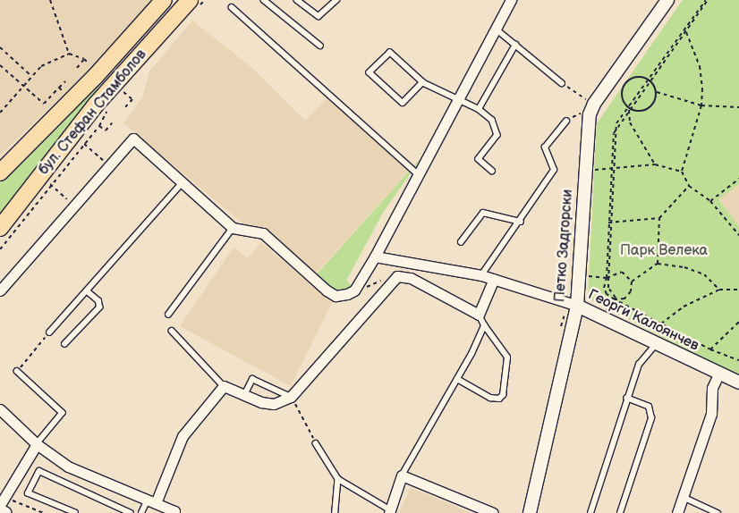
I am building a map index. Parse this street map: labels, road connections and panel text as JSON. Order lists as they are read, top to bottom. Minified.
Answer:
{"streets":{"main road":["бул. Стефан Стамболов"],"street":["Петко Задгорски","Георги Калоянчев"]},"crossings":[["Петко Задгорски","Георги Калоянчев"]],"parks":["Парк Велека"]}
